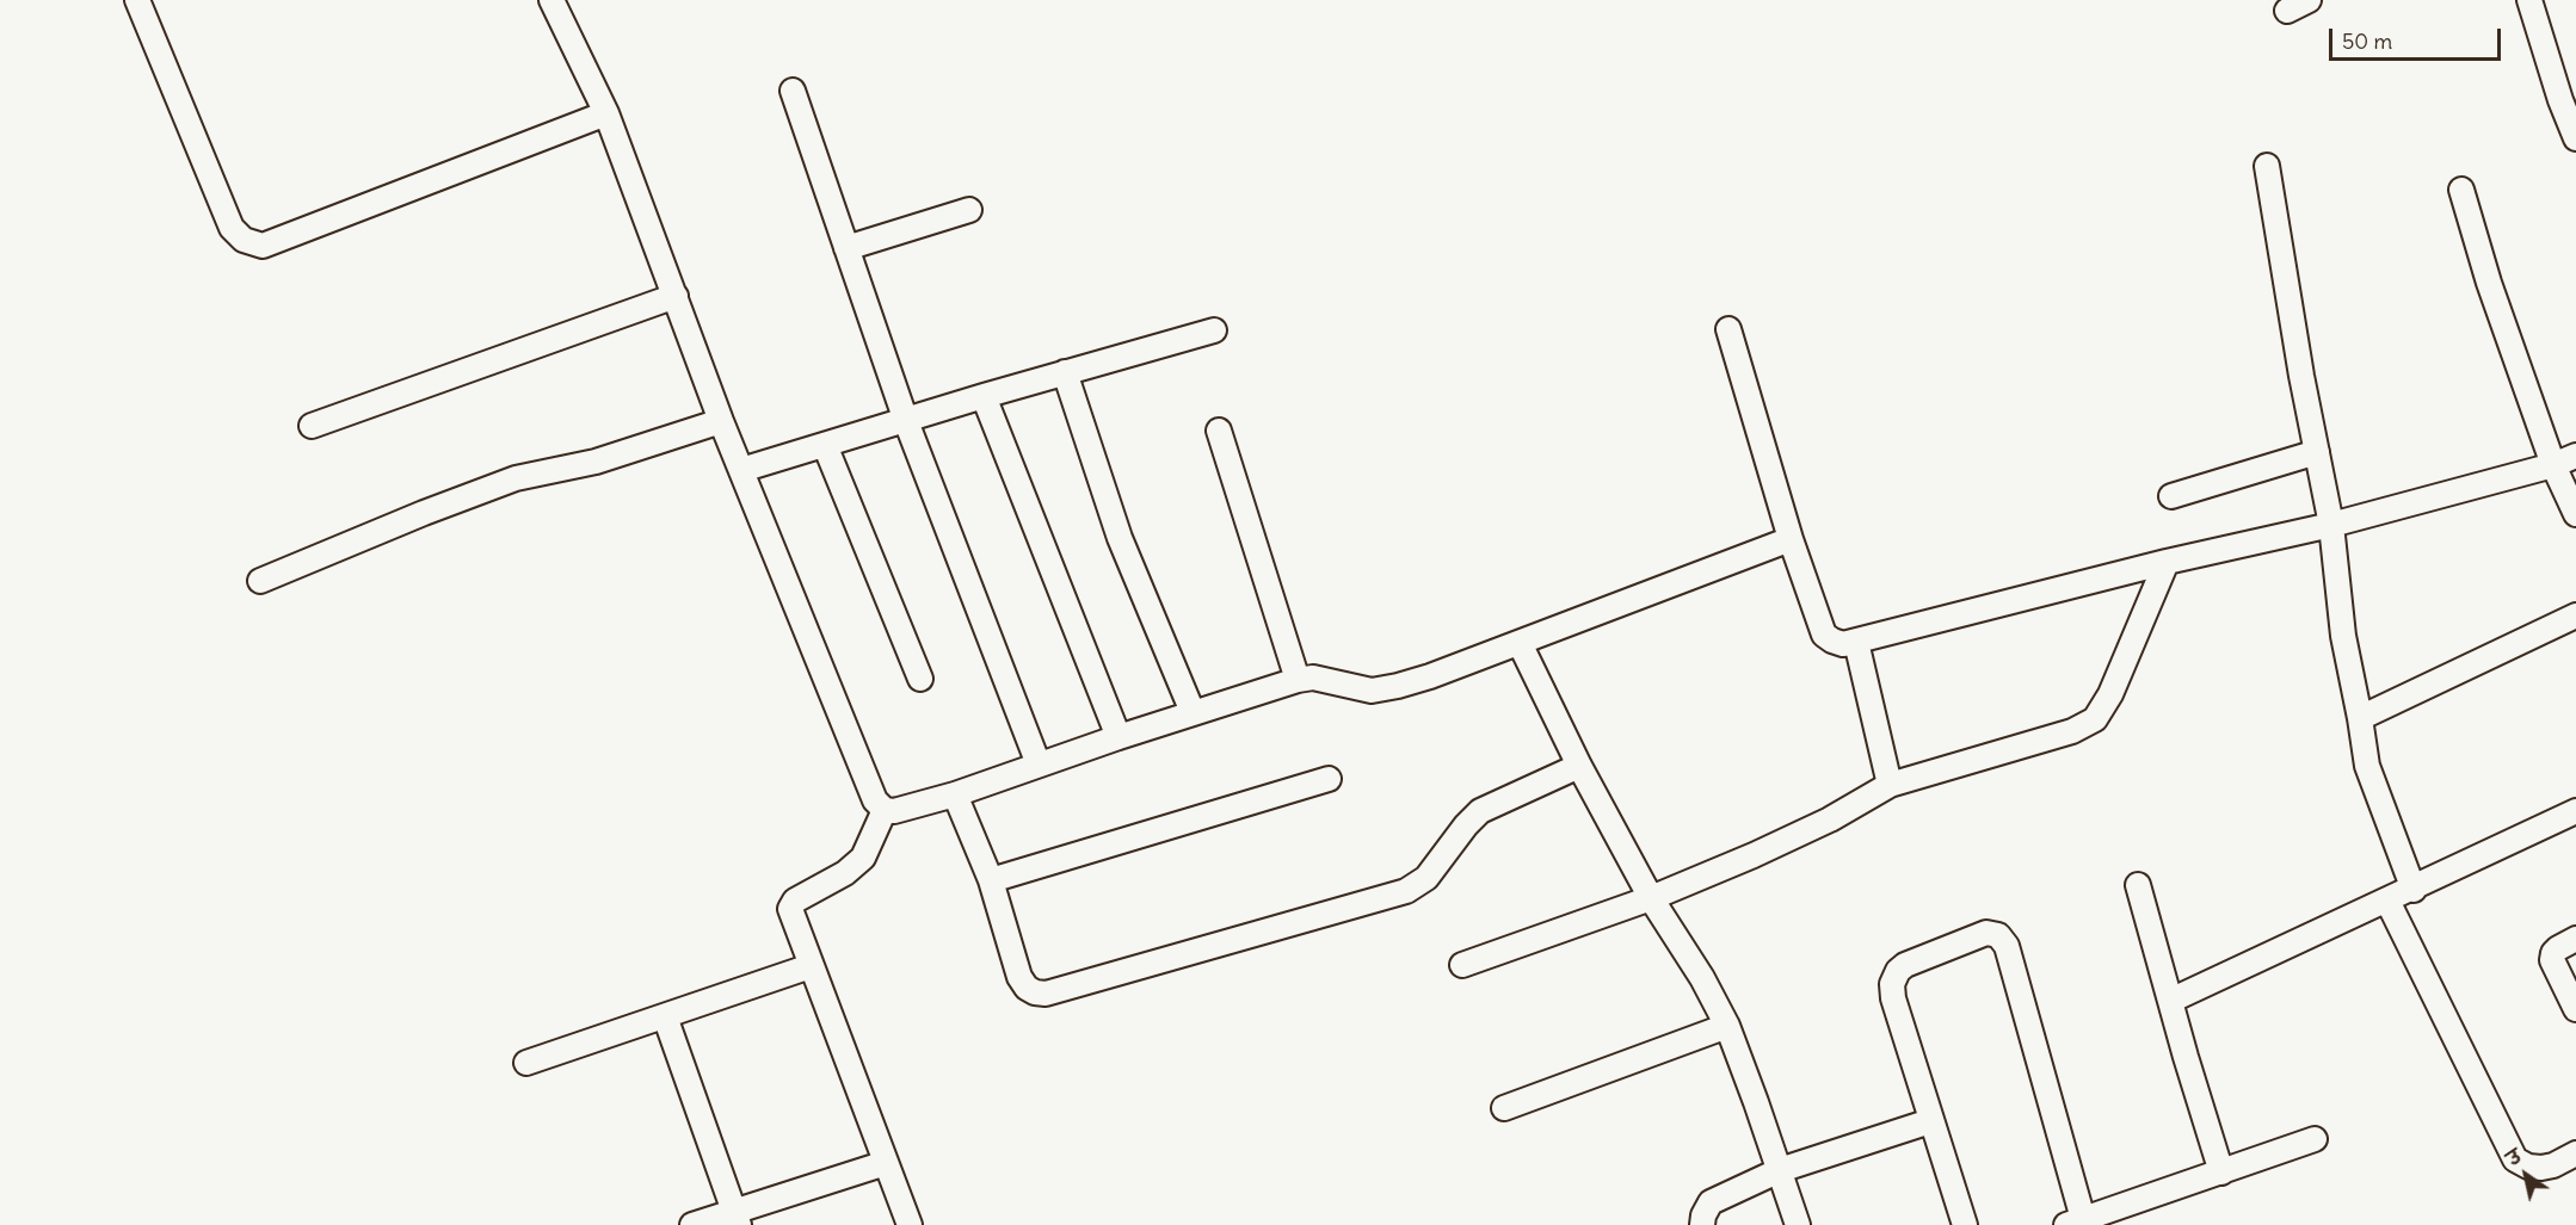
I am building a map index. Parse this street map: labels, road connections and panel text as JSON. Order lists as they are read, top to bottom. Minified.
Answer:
{"scale_bar":"50 m","north":"top left"}
